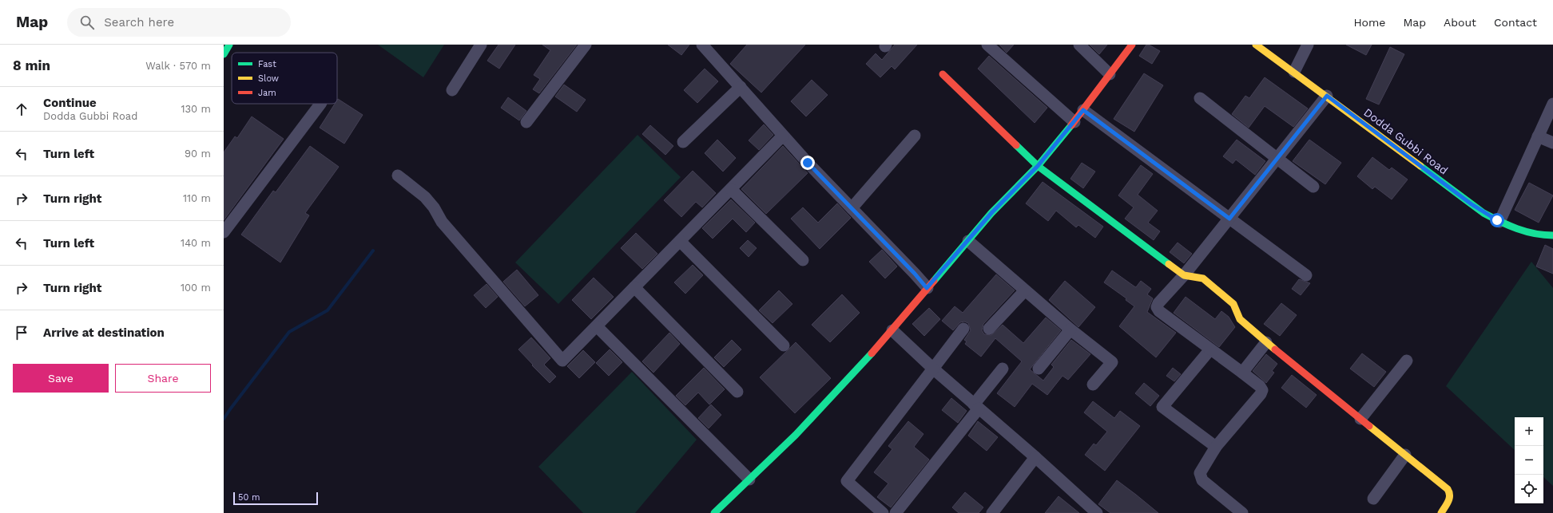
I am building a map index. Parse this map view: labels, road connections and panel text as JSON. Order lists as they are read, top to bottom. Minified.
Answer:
{"streets":{"street":["Dodda Gubbi Road"]},"legend":["Fast","Slow","Jam"],"scale_bar":"50 m","page":{"header":"Map","search":"Search here","nav":["Home","Map","About","Contact"],"heading":["8 min","Walk · 570 m"],"list":[["Continue","Dodda Gubbi Road","130 m"],["Turn left","90 m"],["Turn right","110 m"],["Turn left","140 m"],["Turn right","100 m"],"Arrive at destination"],"buttons":["Save","Share"],"map_buttons":["+","−"],"scale":"50 m"}}
